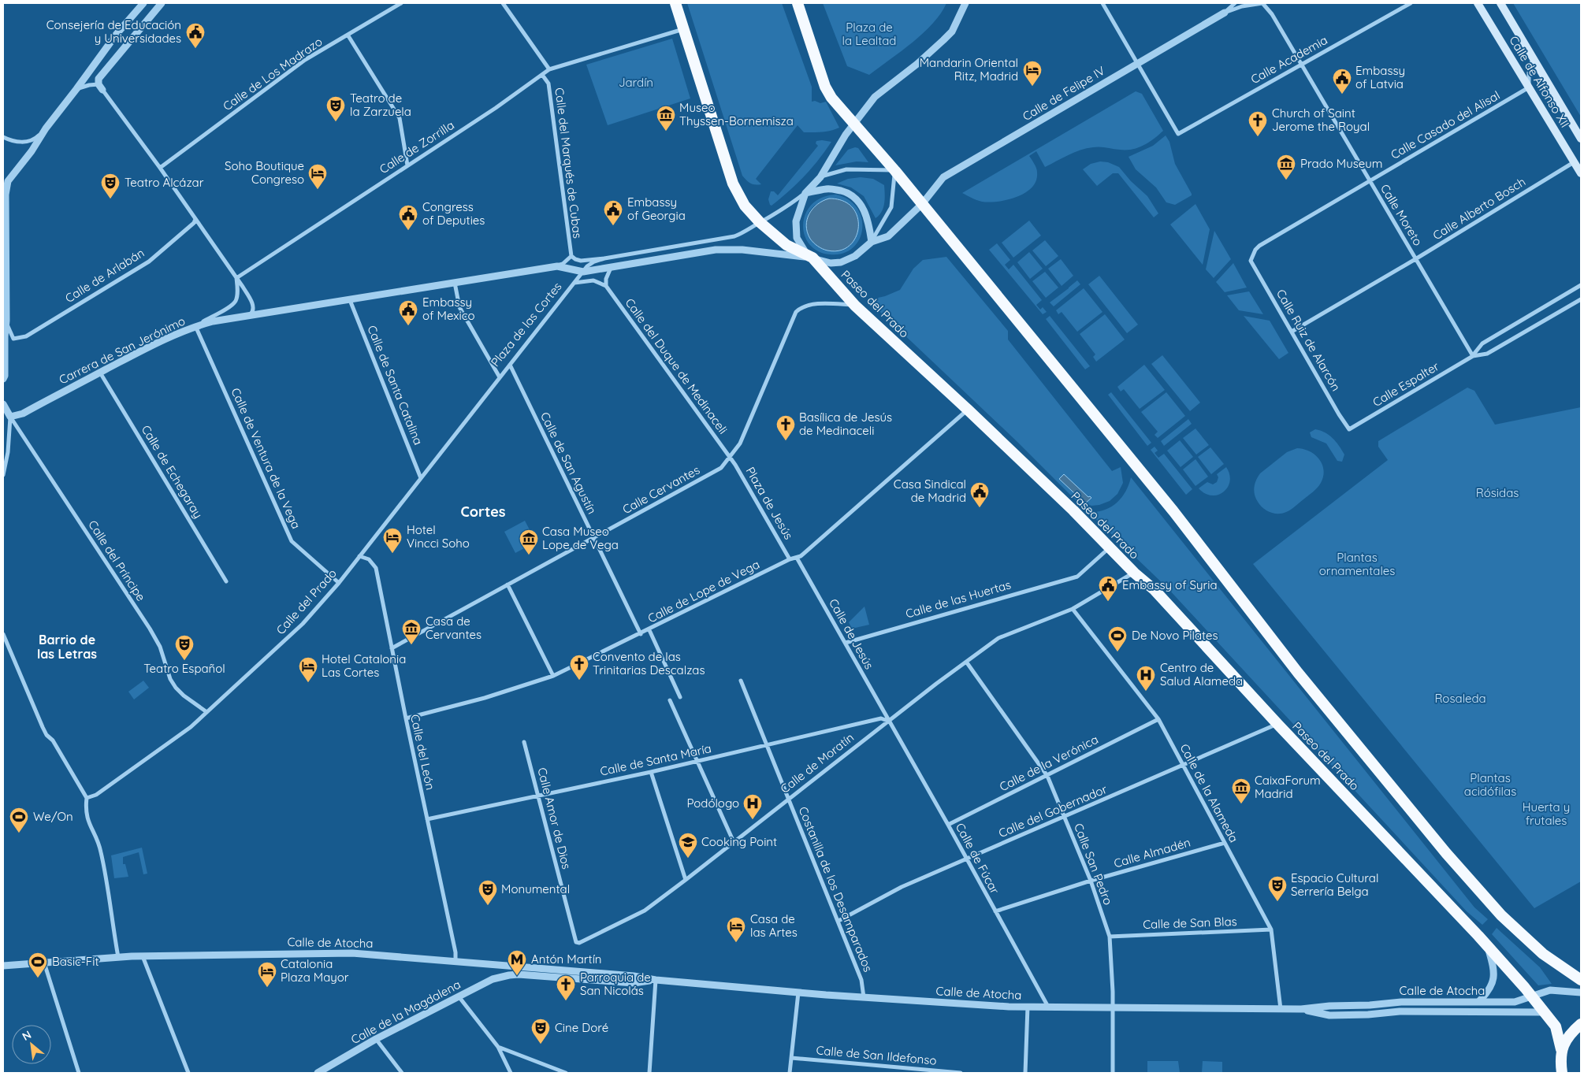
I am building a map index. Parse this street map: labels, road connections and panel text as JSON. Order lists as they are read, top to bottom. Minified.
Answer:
{"streets":{"highway":["Paseo del Prado"],"main road":["Calle de Alfonso XII"],"street":["Calle Academia","Calle de Los Madrazo","Calle de Felipe IV","Calle Casado del Alisal","Calle de Zorrilla","Calle del Marqués de Cubas","Calle Alberto Bosch","Calle Moreto","Calle de Arlabán","Plaza de las Cortes","Calle Ruiz de Alarcón","Carrera de San Jerónimo","Calle del Duque de Medinaceli","Calle Espalter","Calle de Santa Catalina","Calle de Ventura de la Vega","Calle de San Agustín","Calle de Echegaray","Calle Cervantes","Plaza de Jesús","Calle del Príncipe","Calle de Lope de Vega","Calle de las Huertas","Calle del Prado","Calle de Jesús","Calle del León","Calle de Santa María","Calle de Moratín","Calle de la Verónica","Calle de la Alameda","Calle del Gobernador","Calle Amor de Dios","Calle Almadén","Calle de Fúcar","Calle San Pedro","Costanilla de los Desamparados","Calle de San Blas","Calle de Atocha","Calle de la Magdalena","Calle de San Ildefonso"]},"crossings":[["Calle Academia","Calle de Felipe IV"],["Calle Academia","Calle Moreto"],["Calle de Alfonso XII","Calle Casado del Alisal"],["Calle de Alfonso XII","Calle Alberto Bosch"],["Calle de Felipe IV","Calle Moreto"],["Calle de Felipe IV","Paseo del Prado"],["Calle de Felipe IV","Plaza de las Cortes"],["Calle Casado del Alisal","Calle Moreto"],["Calle Casado del Alisal","Calle Ruiz de Alarcón"],["Calle de Zorrilla","Calle del Marqués de Cubas"],["Calle de Zorrilla","Paseo del Prado"],["Calle del Marqués de Cubas","Plaza de las Cortes"],["Calle Alberto Bosch","Calle Moreto"],["Calle Alberto Bosch","Calle Ruiz de Alarcón"],["Calle Moreto","Calle Espalter"],["Paseo del Prado","Plaza de las Cortes"],["Paseo del Prado","Calle Cervantes"],["Paseo del Prado","Calle de Lope de Vega"],["Paseo del Prado","Calle de las Huertas"],["Paseo del Prado","Calle de Moratín"],["Paseo del Prado","Calle del Gobernador"],["Paseo del Prado","Calle de Atocha"],["Plaza de las Cortes","Carrera de San Jerónimo"],["Plaza de las Cortes","Calle de San Agustín"],["Plaza de las Cortes","Calle del Prado"],["Calle Ruiz de Alarcón","Calle Espalter"],["Carrera de San Jerónimo","Calle de Santa Catalina"],["Carrera de San Jerónimo","Calle de Ventura de la Vega"],["Carrera de San Jerónimo","Calle de Echegaray"],["Carrera de San Jerónimo","Calle del Príncipe"],["Calle del Duque de Medinaceli","Calle Cervantes"],["Calle del Duque de Medinaceli","Plaza de Jesús"],["Calle de Santa Catalina","Calle del Prado"],["Calle de Ventura de la Vega","Calle del Prado"],["Calle de San Agustín","Calle Cervantes"],["Calle de San Agustín","Calle de Lope de Vega"],["Calle Cervantes","Plaza de Jesús"],["Calle Cervantes","Calle del León"],["Plaza de Jesús","Calle de Lope de Vega"],["Calle del Príncipe","Calle del Prado"],["Calle de Lope de Vega","Calle de Jesús"],["Calle de Lope de Vega","Calle del León"],["Calle de las Huertas","Calle de Jesús"],["Calle del Prado","Calle del León"],["Calle de Jesús","Calle de Santa María"],["Calle de Jesús","Calle de Moratín"],["Calle de Jesús","Calle de Fúcar"],["Calle del León","Calle de Santa María"],["Calle del León","Calle de Atocha"],["Calle de Santa María","Calle de Moratín"],["Calle de Santa María","Calle Amor de Dios"],["Calle de Santa María","Calle de Fúcar"],["Calle de Santa María","Costanilla de los Desamparados"],["Calle de Moratín","Calle de la Alameda"],["Calle de Moratín","Calle Amor de Dios"],["Calle de Moratín","Calle de Fúcar"],["Calle de Moratín","Calle San Pedro"],["Calle de Moratín","Costanilla de los Desamparados"],["Calle de la Verónica","Calle de la Alameda"],["Calle de la Verónica","Calle de Fúcar"],["Calle de la Verónica","Calle San Pedro"],["Calle de la Alameda","Calle del Gobernador"],["Calle de la Alameda","Calle Almadén"],["Calle de la Alameda","Calle de San Blas"],["Calle de la Alameda","Calle de Atocha"],["Calle del Gobernador","Calle de Fúcar"],["Calle del Gobernador","Calle San Pedro"],["Calle del Gobernador","Costanilla de los Desamparados"],["Calle Almadén","Calle de Fúcar"],["Calle Almadén","Calle San Pedro"],["Calle de Fúcar","Calle de Atocha"],["Calle San Pedro","Calle de San Blas"],["Calle San Pedro","Calle de Atocha"],["Costanilla de los Desamparados","Calle de Atocha"],["Calle de Atocha","Calle de la Magdalena"]],"districts":["Cortes","Barrio de las Letras"],"parks":["Plaza de la Lealtad","Jardín","Rósidas","Plantas ornamentales","Rosaleda","Plantas acidófilas","Huerta y frutales"],"places":{"public building":["Consejería de Educación y Universidades","Embassy of Latvia","Embassy of Georgia","Congress of Deputies","Embassy of Mexico","Casa Sindical de Madrid","Embassy of Syria"],"hotel":["Mandarin Oriental Ritz, Madrid","Soho Boutique Congreso","Hotel Vincci Soho","Hotel Catalonia Las Cortes","Casa de las Artes","Catalonia Plaza Mayor"],"theatre":["Teatro de la Zarzuela","Teatro Alcázar","Teatro Español","Espacio Cultural Serrería Belga","Monumental","Cine Doré"],"museum":["Museo Thyssen-Bornemisza","Prado Museum","Casa Museo Lope de Vega","Casa de Cervantes","CaixaForum Madrid"],"church":["Church of Saint Jerome the Royal","Basílica de Jesús de Medinaceli","Convento de las Trinitarias Descalzas","Parroquia de San Nicolás"],"sports":["De Novo Pilates","We/On","Basic-Fit"],"hospital":["Centro de Salud Alameda","Podólogo"],"school or university":["Cooking Point"],"metro station":["Antón Martín"]},"north":"top left"}
